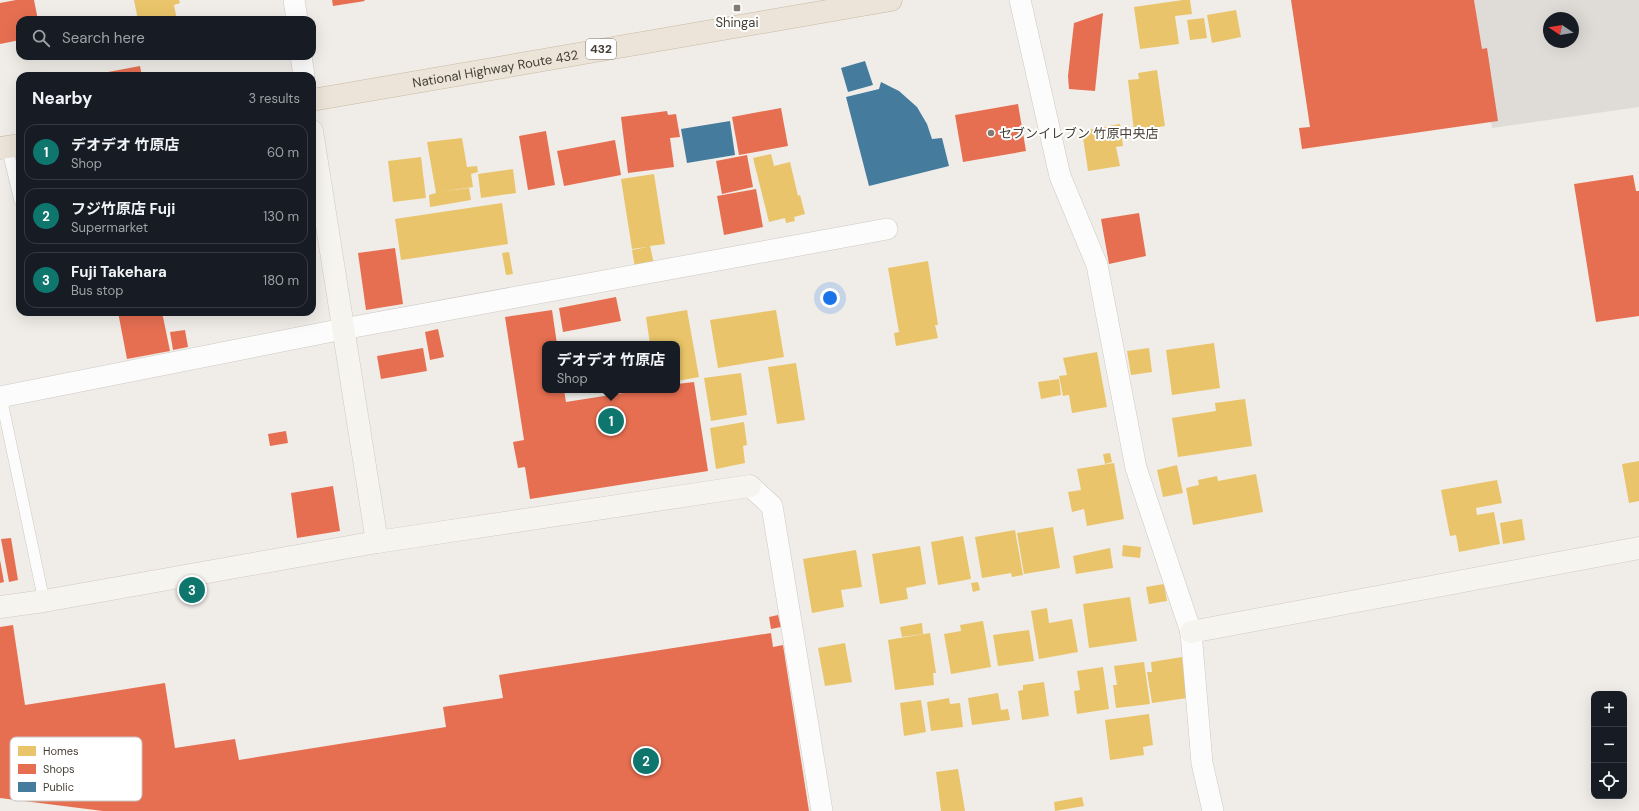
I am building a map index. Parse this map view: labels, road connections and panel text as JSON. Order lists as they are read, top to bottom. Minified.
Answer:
{"streets":{"highway":["432","National Highway Route 432"]},"places":{"transit":["Shingai"],"other":["セブンイレブン 竹原中央店"]},"legend":["Homes","Shops","Public"],"north":"left","page":{"search":"Search here","heading":["Nearby","3 results"],"list":[{"mark":"1","name":"デオデオ 竹原店","note":"Shop","value":"60 m"},{"mark":"2","name":"フジ竹原店 Fuji","note":"Supermarket","value":"130 m"},{"mark":"3","name":"Fuji Takehara","note":"Bus stop","value":"180 m"}],"popup":["デオデオ 竹原店","Shop"],"pins":["1","3","2"],"map_buttons":["+","−"]}}
